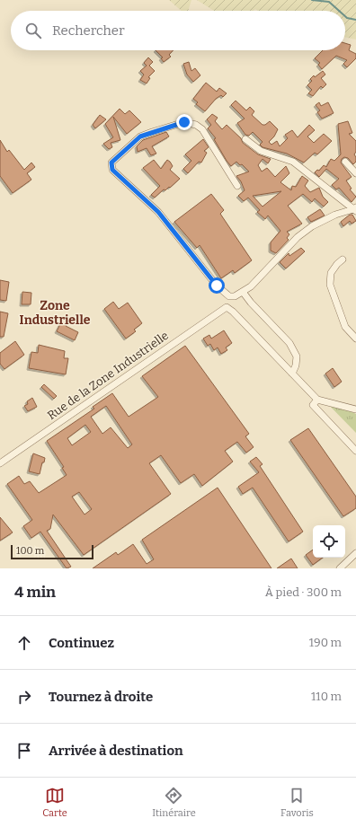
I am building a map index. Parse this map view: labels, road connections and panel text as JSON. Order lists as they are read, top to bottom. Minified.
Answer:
{"streets":{"street":["Rue de la Zone Industrielle"]},"districts":["Zone Industrielle"],"scale_bar":"100 m","page":{"search":"Rechercher","scale":"100 m","heading":["4 min","À pied · 300 m"],"list":[["Continuez","190 m"],["Tournez à droite","110 m"],"Arrivée à destination"],"nav":["Carte","Itinéraire","Favoris"]}}
